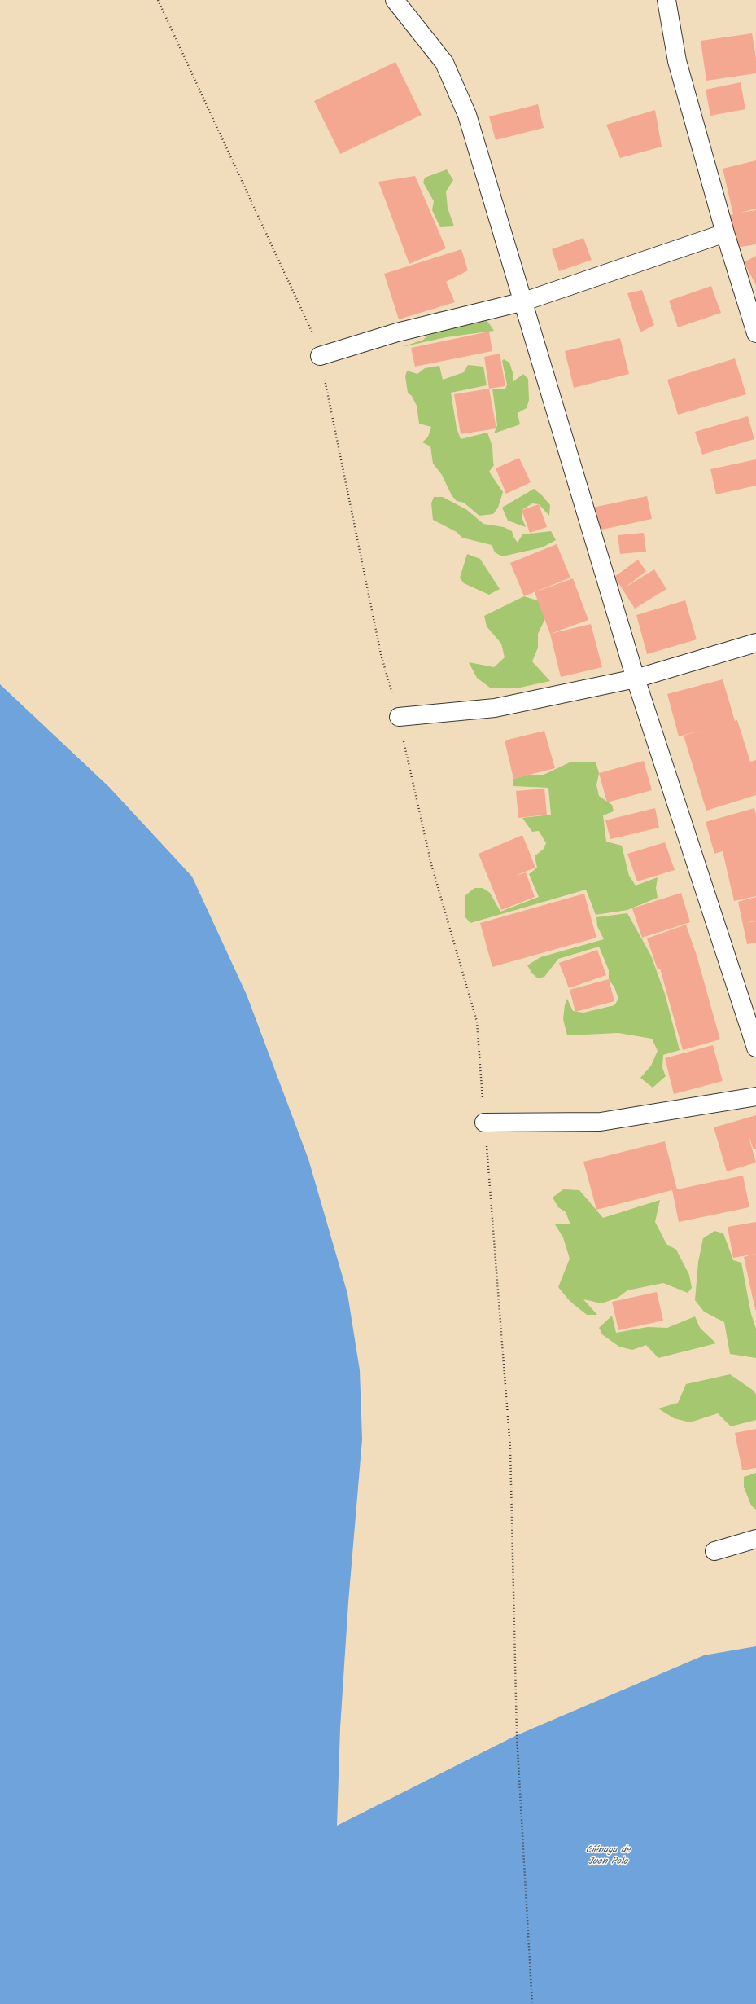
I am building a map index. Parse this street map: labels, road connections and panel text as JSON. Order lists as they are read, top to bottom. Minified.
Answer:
{"water":["Ciénaga de Juan Polo"]}
